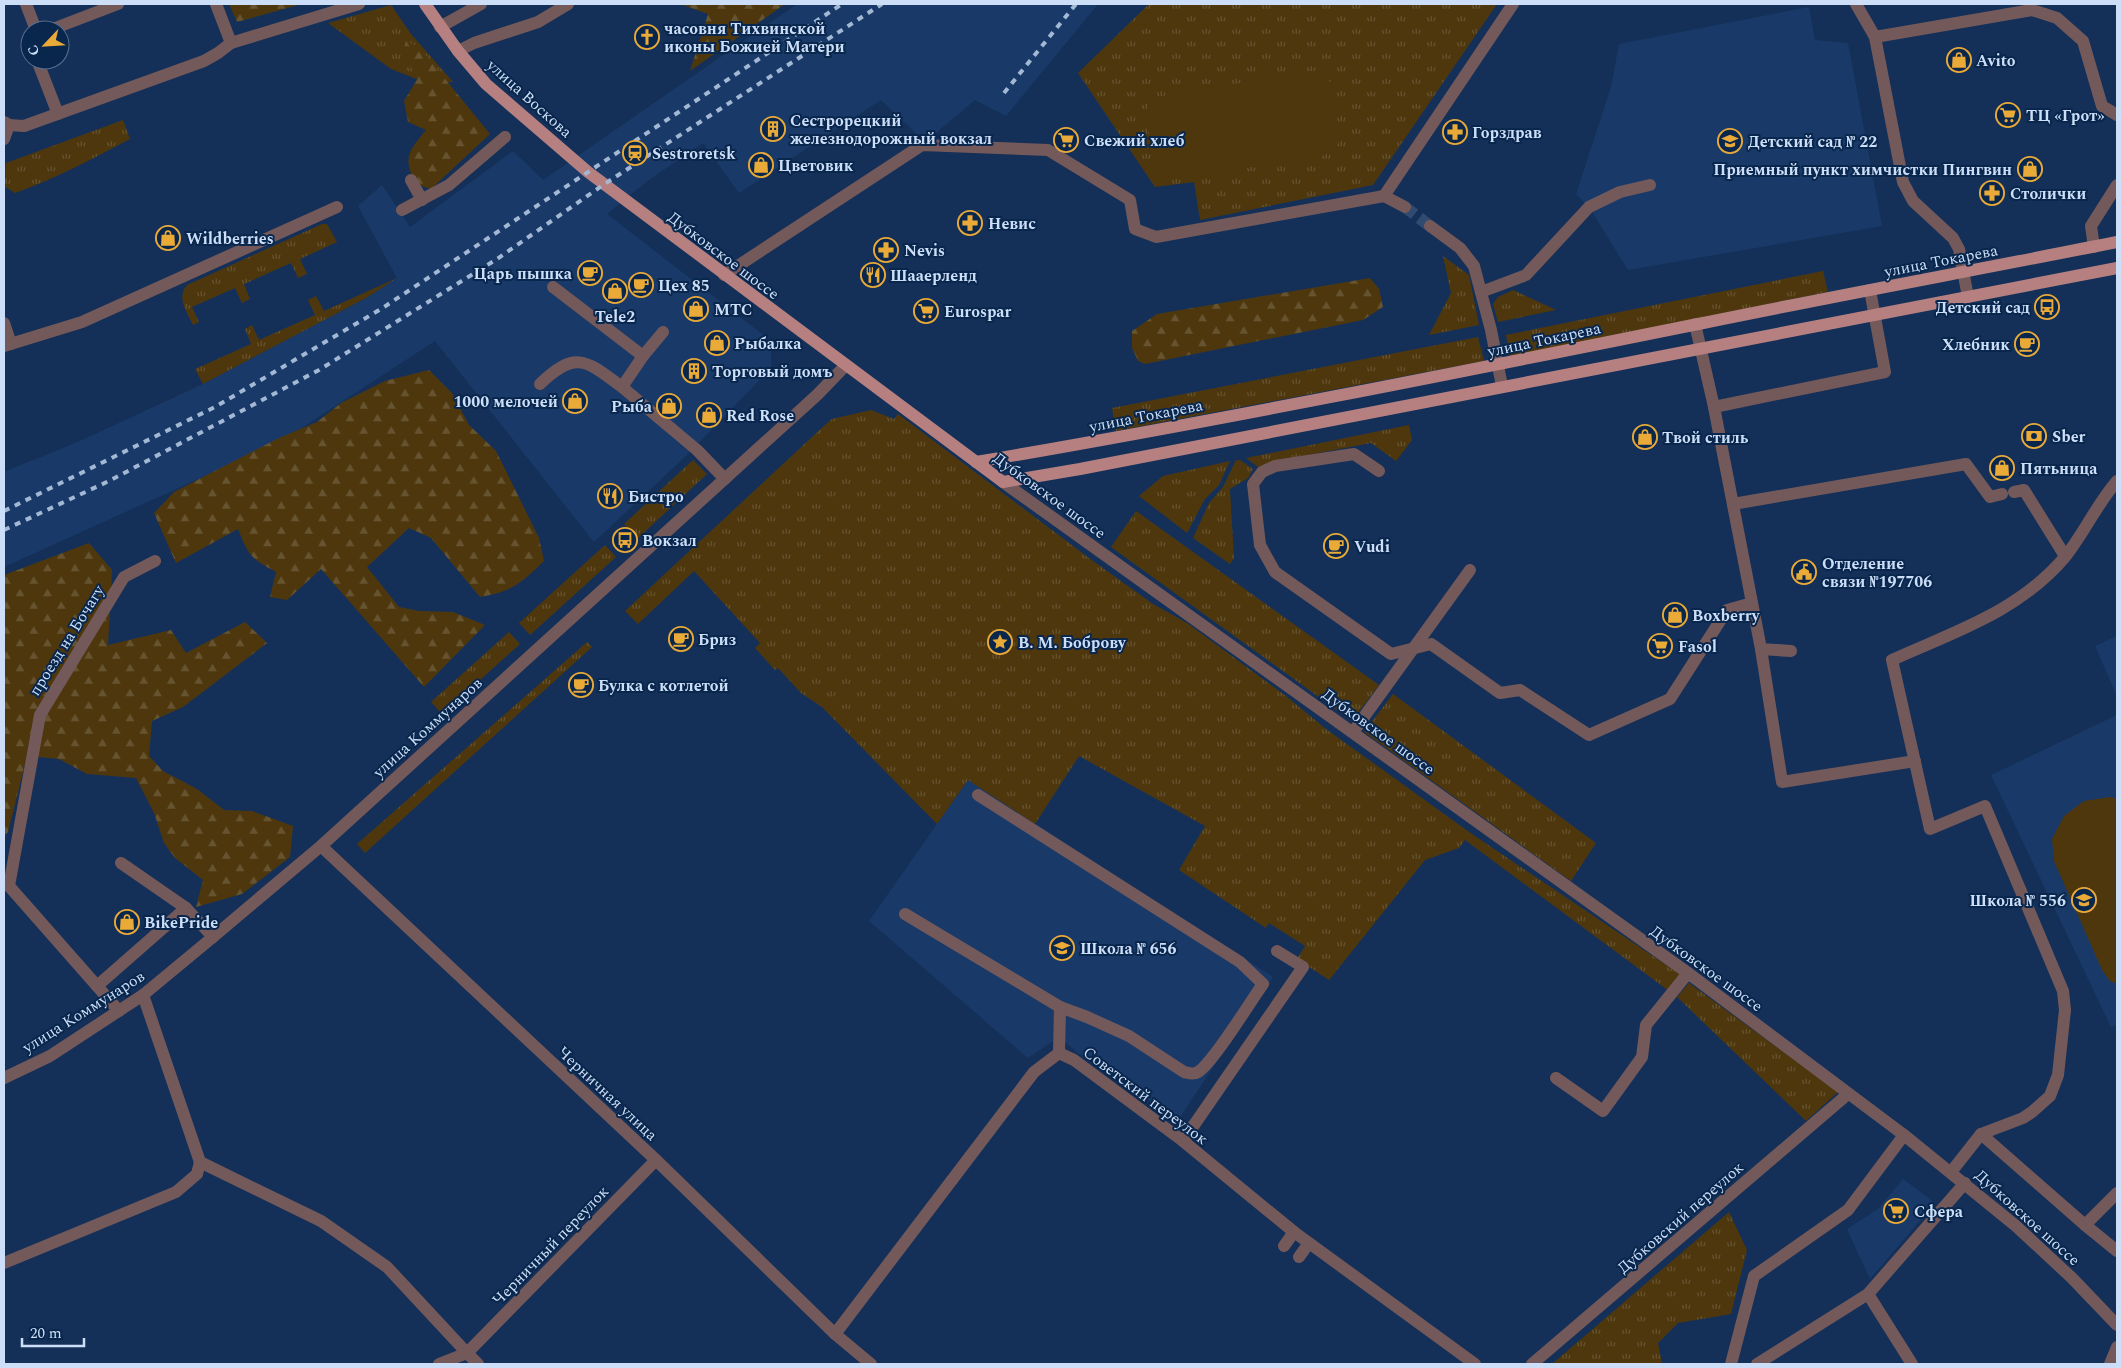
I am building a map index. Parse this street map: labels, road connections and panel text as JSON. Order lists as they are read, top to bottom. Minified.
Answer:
{"streets":{"main road":["улица Воскова","Дубковское шоссе","улица Токарева"],"street":["проезд на Бочагу","улица Коммунаров","Черничная улица","Советский переулок","Дубковский переулок","Черничный переулок"]},"crossings":[["улица Воскова","Дубковское шоссе"],["Дубковское шоссе","улица Токарева"],["Дубковское шоссе","улица Коммунаров"],["Дубковское шоссе","Дубковский переулок"],["проезд на Бочагу","улица Коммунаров"],["улица Коммунаров","Черничная улица"],["Черничная улица","Советский переулок"],["Черничная улица","Черничный переулок"]],"places":{"church":["часовня Тихвинской иконы Божией Матери"],"shop":["Avito","Цветовик","Приемный пункт химчистки Пингвин","Wildberries","Tele2","МТС","Рыбалка","1000 мелочей","Рыба","Red Rose","Твой стиль","Пятьница","Boxberry","BikePride"],"supermarket":["ТЦ «Грот»","Свежий хлеб","Eurospar","Fasol","Сфера"],"building":["Сестрорецкий железнодорожный вокзал","Торговый домъ"],"pharmacy":["Горздрав","Столички","Невис","Nevis"],"school or university":["Детский сад № 22","Школа № 556","Школа № 656"],"station":["Sestroretsk"],"cafe":["Царь пышка","Цех 85","Хлебник","Vudi","Бриз","Булка с котлетой"],"restaurant":["Шааерленд","Бистро"],"bus stop":["Детский сад","Вокзал"],"bank":["Sber"],"public building":["Отделение связи №197706"],"place":["В. М. Боброву"]},"scale_bar":"20 m","north":"bottom left"}
